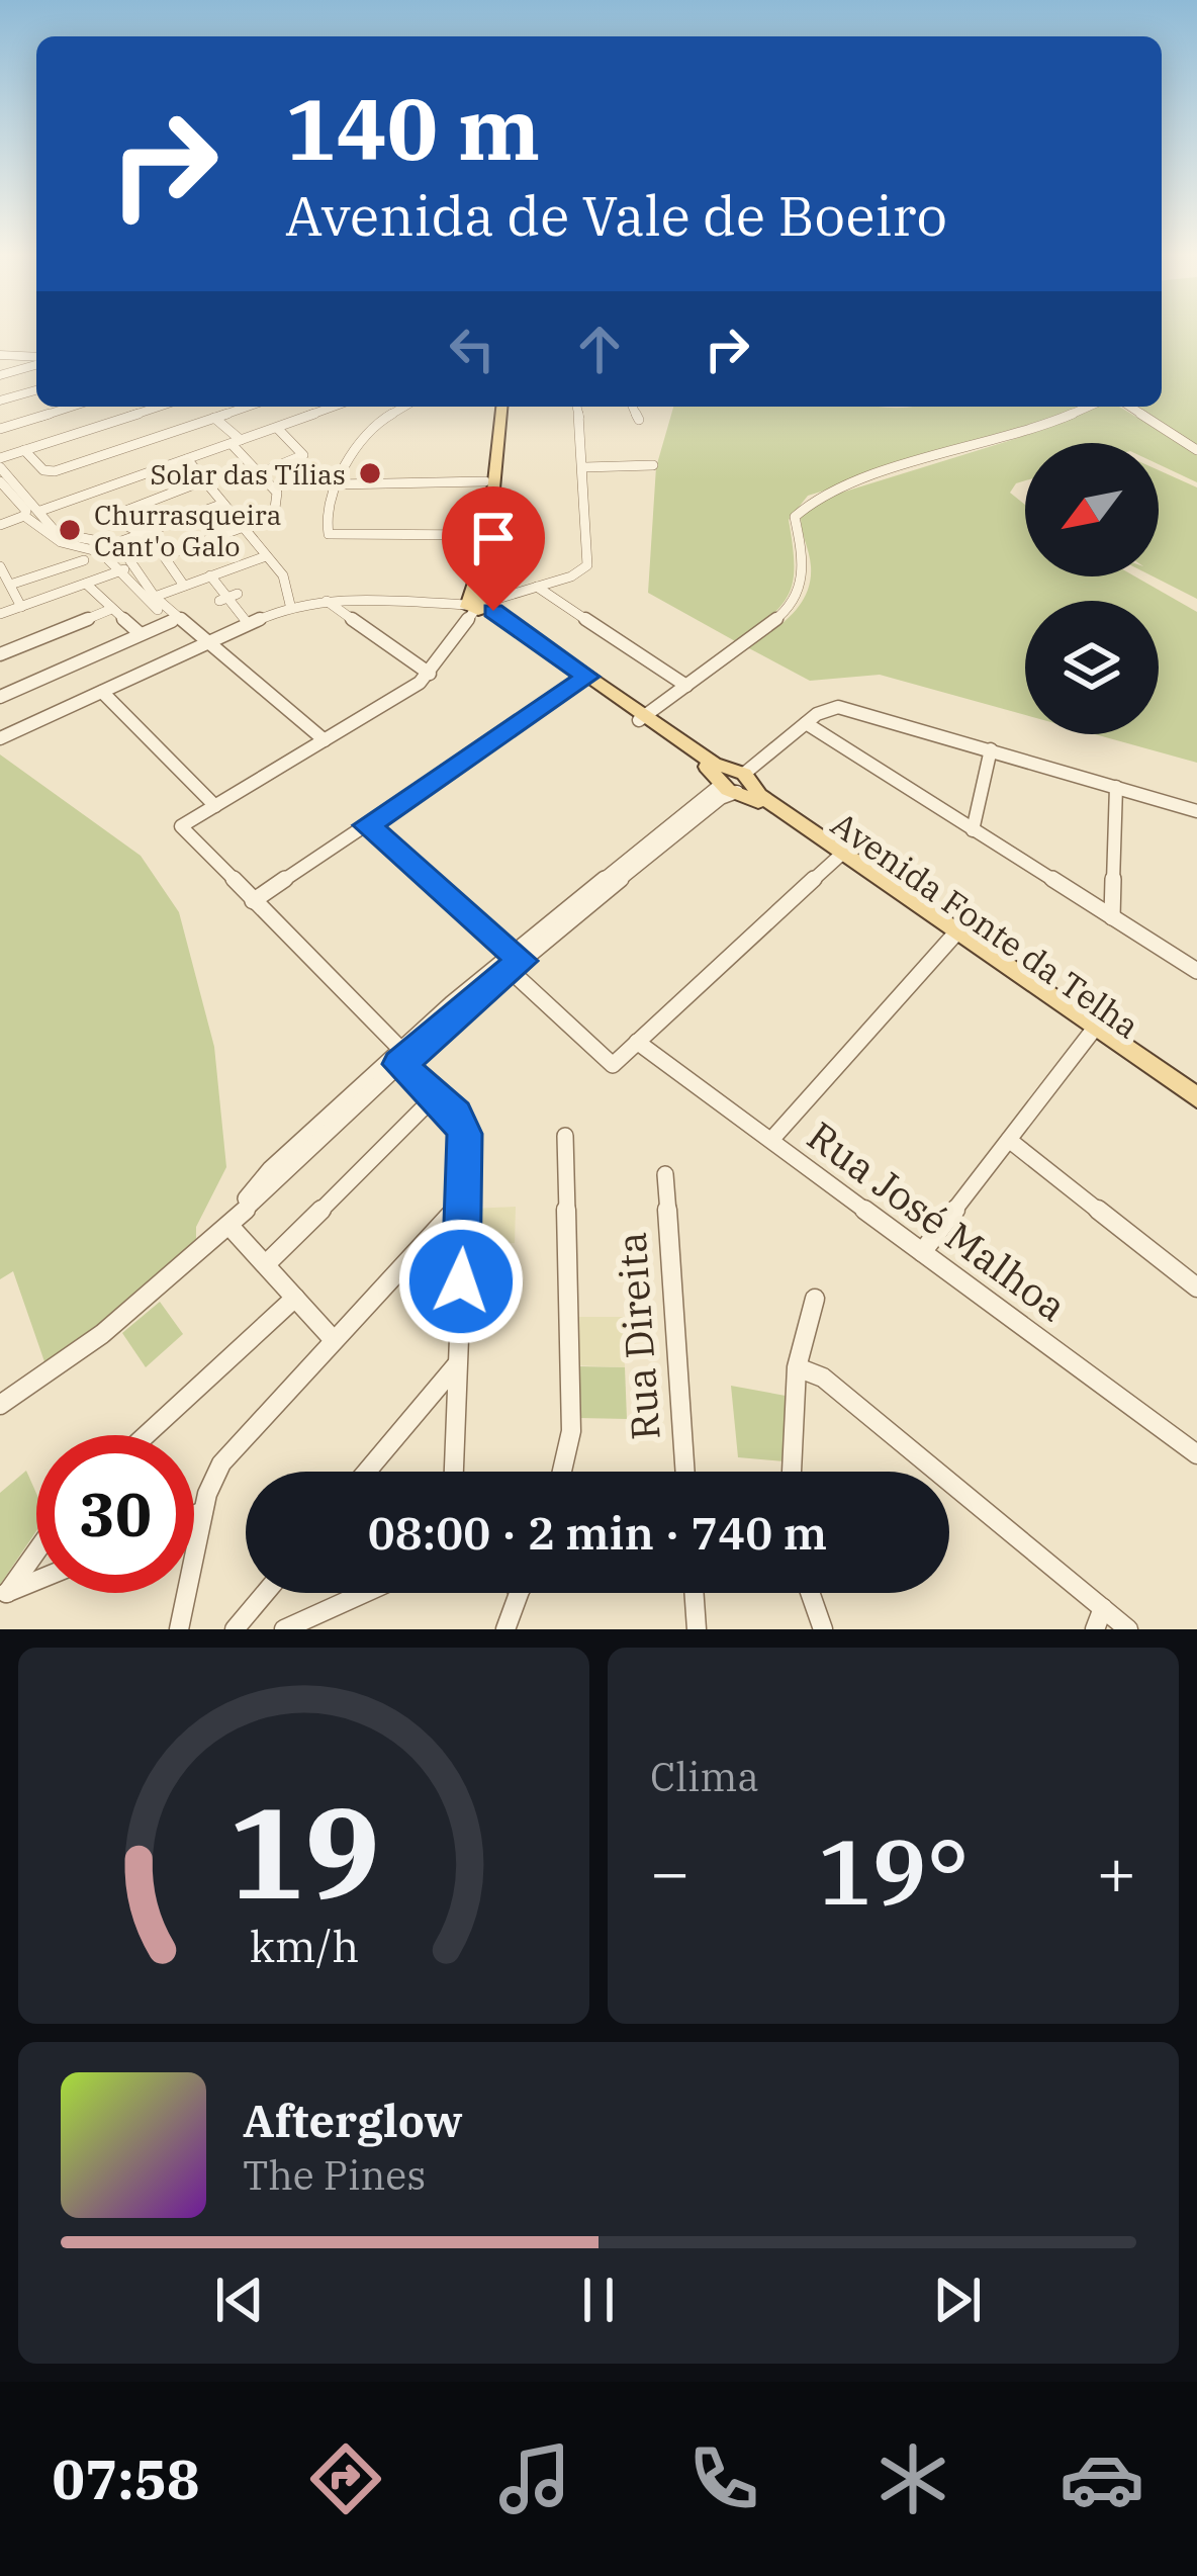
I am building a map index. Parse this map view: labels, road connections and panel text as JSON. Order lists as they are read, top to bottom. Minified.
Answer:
{"streets":{"main road":["Avenida Fonte da Telha"],"street":["Rua José Malhoa","Rua Direita"]},"places":["Solar das Tílias","Churrasqueira Cant'o Galo"],"north":"bottom left","page":{"turn":["140 m","Avenida de Vale de Boeiro"],"limit":"30","trip":"08:00 · 2 min · 740 m","tile":"Clima","heat":["−","19°","+"],"song":["Afterglow","The Pines"],"tabs":"07:58","gauge":["19","km/h"]}}
